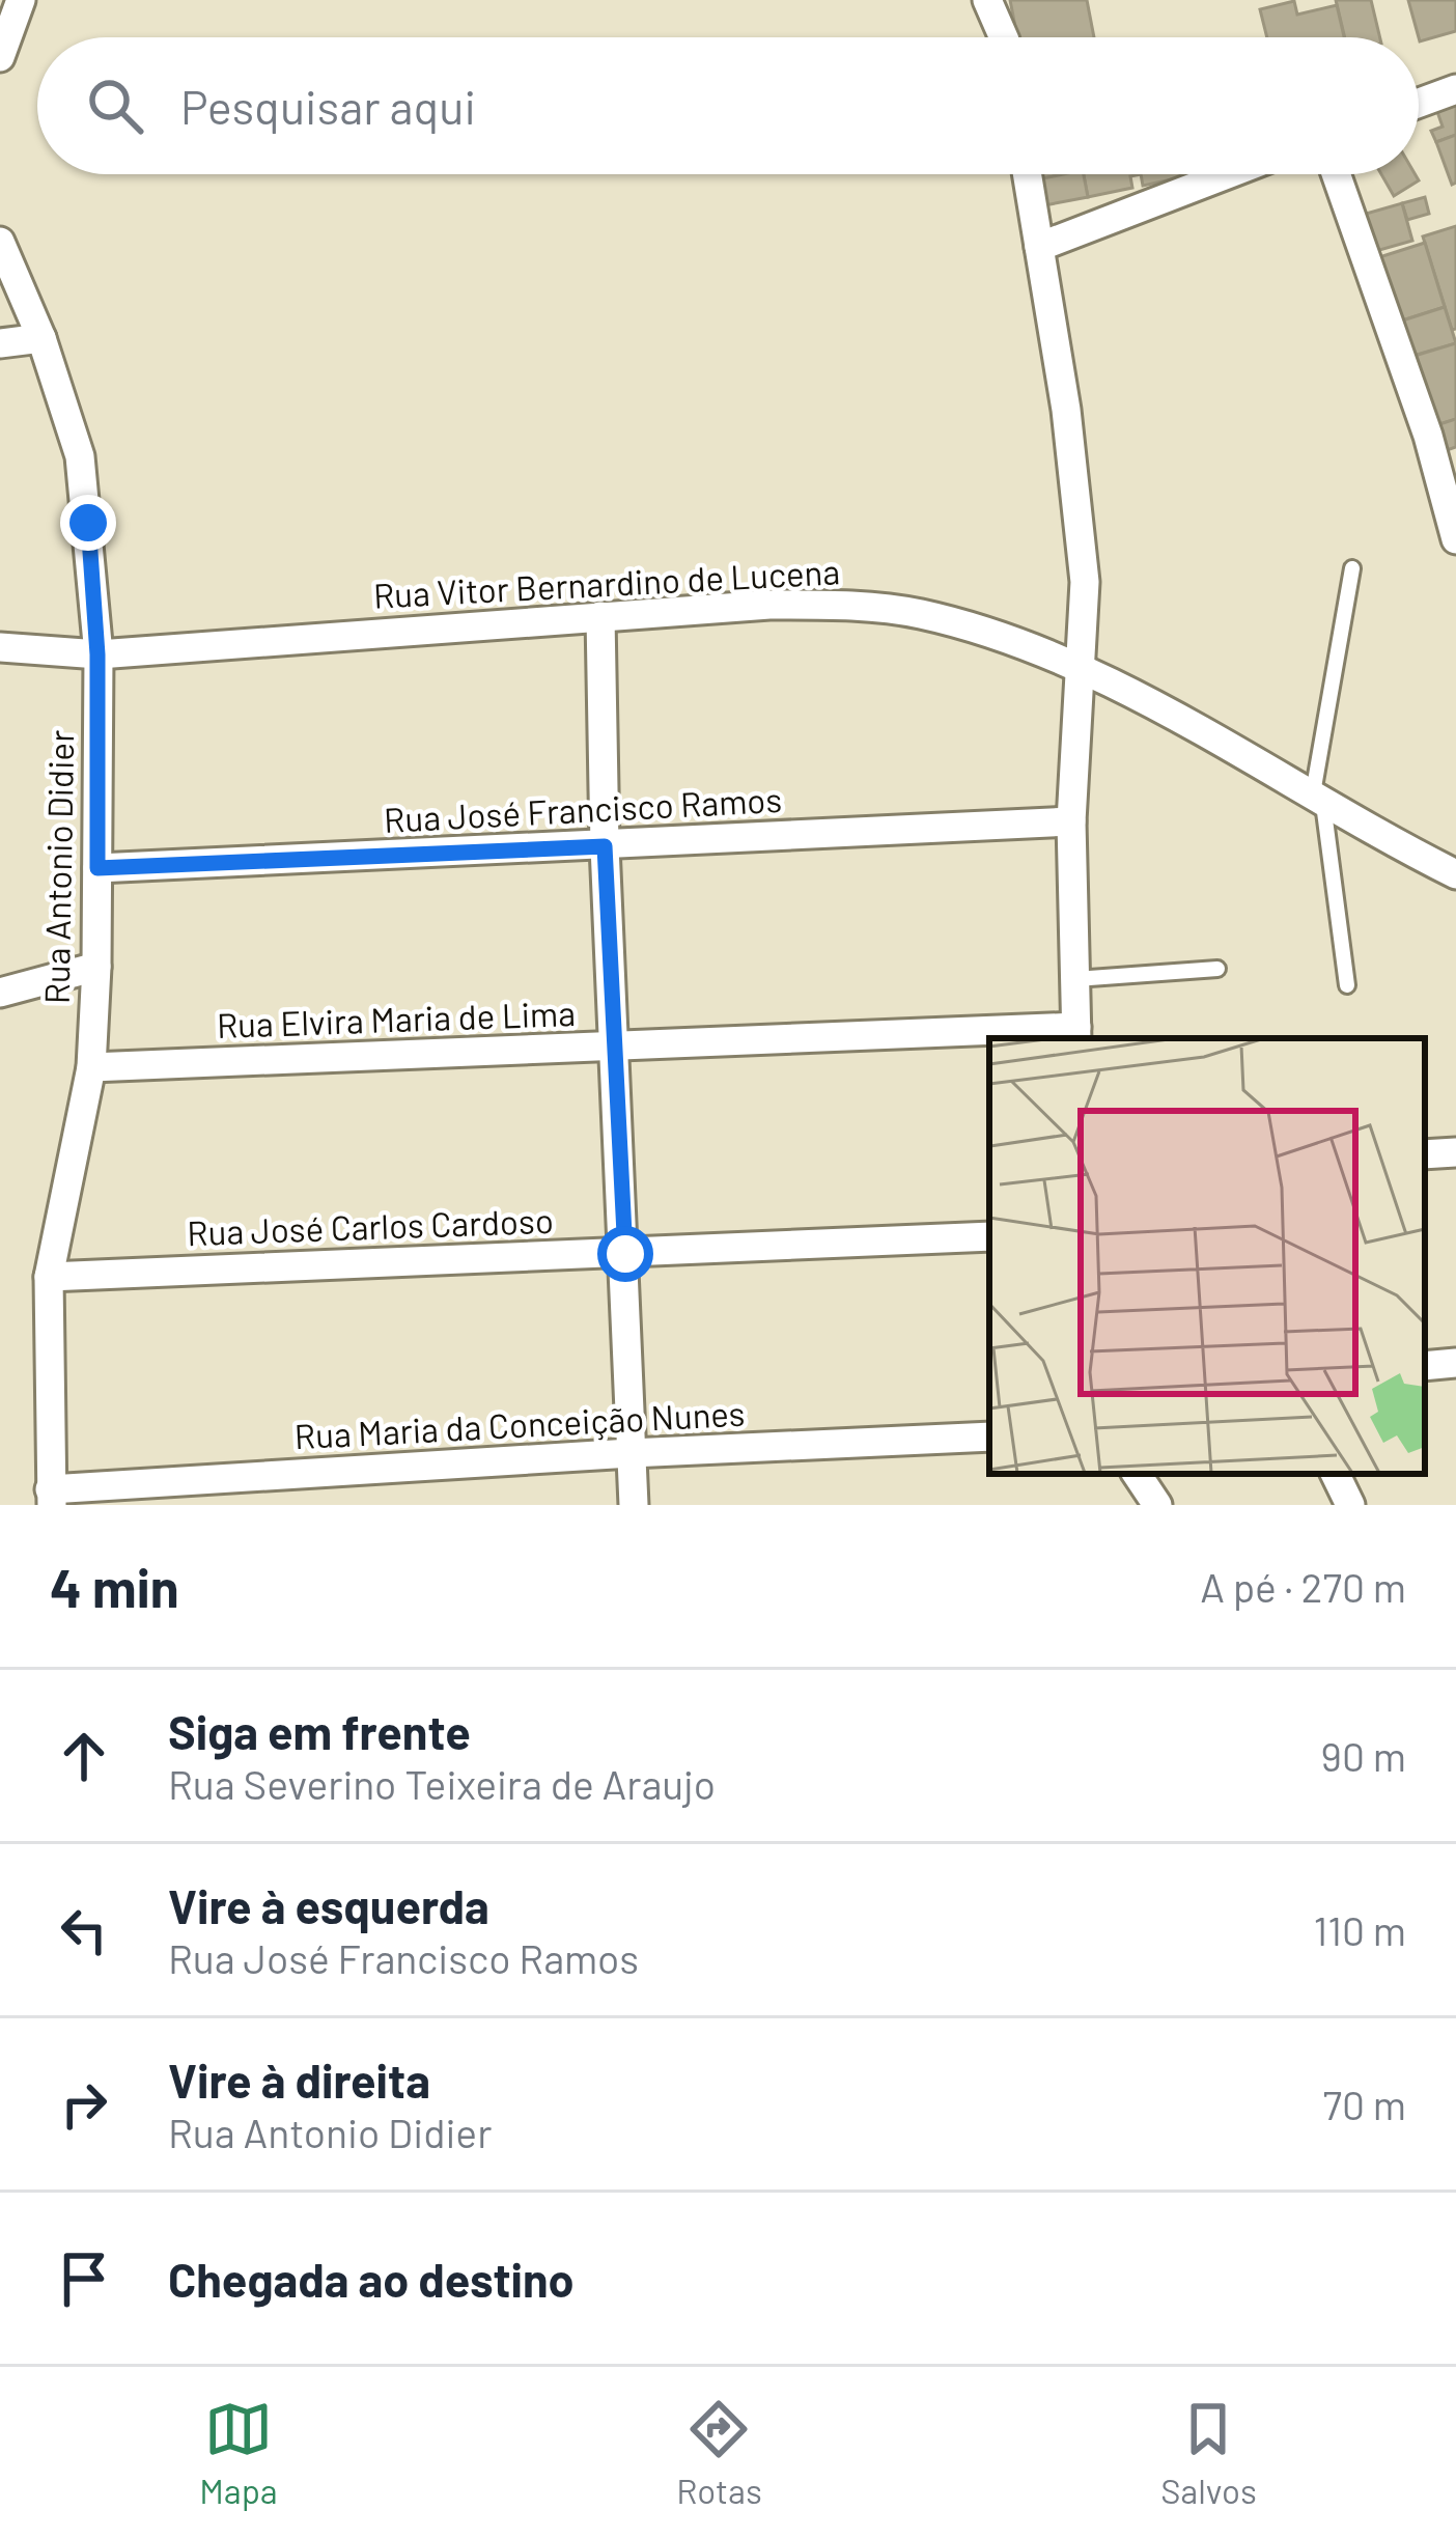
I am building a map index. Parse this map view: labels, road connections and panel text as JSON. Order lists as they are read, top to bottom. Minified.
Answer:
{"streets":{"street":["Rua Vitor Bernardino de Lucena","Rua José Francisco Ramos","Rua Antonio Didier","Rua Elvira Maria de Lima","Rua José Carlos Cardoso","Rua Maria da Conceição Nunes"]},"crossings":[["Rua Vitor Bernardino de Lucena","Rua Antonio Didier"],["Rua José Francisco Ramos","Rua Antonio Didier"],["Rua Antonio Didier","Rua Elvira Maria de Lima"],["Rua Antonio Didier","Rua José Carlos Cardoso"],["Rua Antonio Didier","Rua Maria da Conceição Nunes"]],"page":{"search":"Pesquisar aqui","heading":["4 min","A pé · 270 m"],"list":[["Siga em frente","Rua Severino Teixeira de Araujo","90 m"],["Vire à esquerda","Rua José Francisco Ramos","110 m"],["Vire à direita","Rua Antonio Didier","70 m"],"Chegada ao destino"],"nav":["Mapa","Rotas","Salvos"]}}
